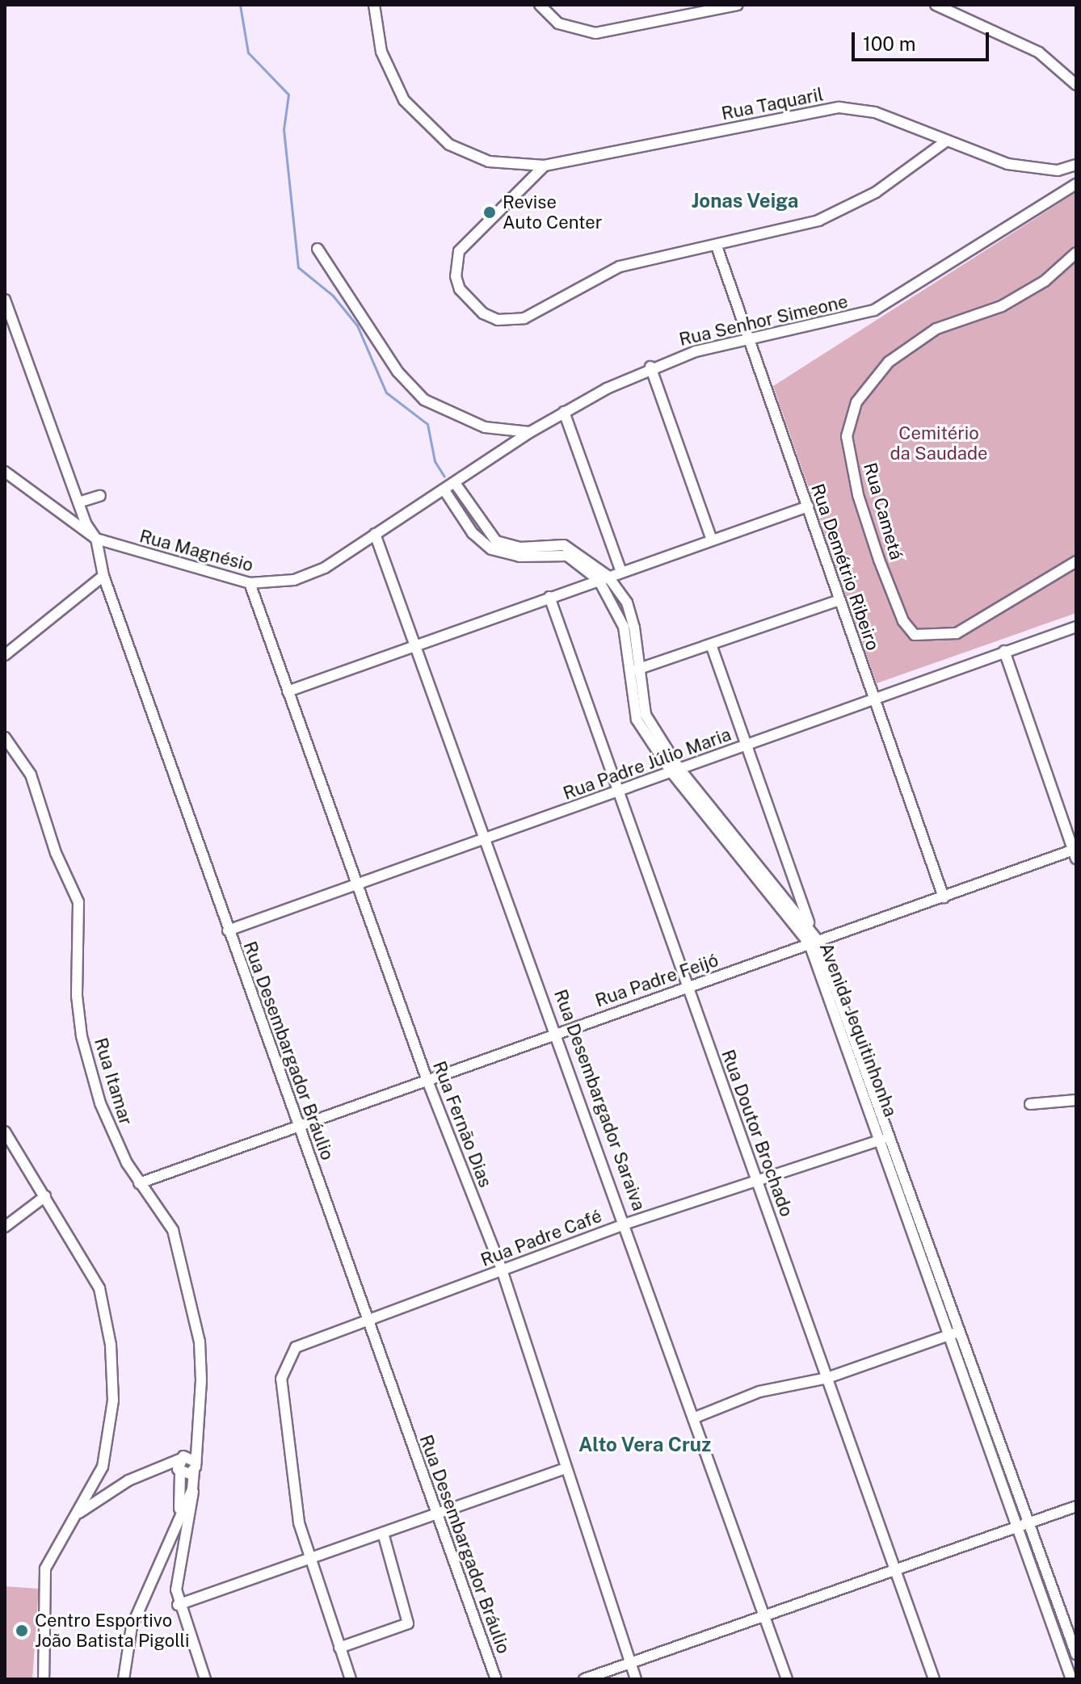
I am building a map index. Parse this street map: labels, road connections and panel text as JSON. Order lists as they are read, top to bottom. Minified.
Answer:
{"streets":{"street":["Rua Taquaril","Rua Senhor Simeone","Rua Cametá","Rua Magnésio","Rua Demétrio Ribeiro","Rua Padre Júlio Maria","Rua Padre Feijó","Avenida Jequitinhonha","Rua Desembargador Bráulio","Rua Itamar","Rua Desembargador Saraiva","Rua Fernão Dias","Rua Doutor Brochado","Rua Padre Café"]},"crossings":[["Rua Senhor Simeone","Rua Magnésio"],["Rua Senhor Simeone","Rua Demétrio Ribeiro"],["Rua Senhor Simeone","Avenida Jequitinhonha"],["Rua Magnésio","Avenida Jequitinhonha"],["Rua Magnésio","Rua Desembargador Bráulio"],["Rua Magnésio","Rua Desembargador Saraiva"],["Rua Magnésio","Rua Fernão Dias"],["Rua Demétrio Ribeiro","Rua Padre Júlio Maria"],["Rua Demétrio Ribeiro","Rua Padre Feijó"],["Rua Padre Júlio Maria","Avenida Jequitinhonha"],["Rua Padre Júlio Maria","Rua Desembargador Bráulio"],["Rua Padre Júlio Maria","Rua Desembargador Saraiva"],["Rua Padre Júlio Maria","Rua Fernão Dias"],["Rua Padre Júlio Maria","Rua Doutor Brochado"],["Rua Padre Feijó","Avenida Jequitinhonha"],["Rua Padre Feijó","Rua Desembargador Bráulio"],["Rua Padre Feijó","Rua Itamar"],["Rua Padre Feijó","Rua Desembargador Saraiva"],["Rua Padre Feijó","Rua Fernão Dias"],["Rua Padre Feijó","Rua Doutor Brochado"],["Avenida Jequitinhonha","Rua Padre Café"],["Rua Desembargador Bráulio","Rua Padre Café"],["Rua Desembargador Saraiva","Rua Padre Café"],["Rua Fernão Dias","Rua Padre Café"],["Rua Doutor Brochado","Rua Padre Café"]],"districts":["Jonas Veiga","Alto Vera Cruz"],"parks":["Cemitério da Saudade"],"places":["Revise Auto Center","Centro Esportivo João Batista Pigolli"],"scale_bar":"100 m"}
